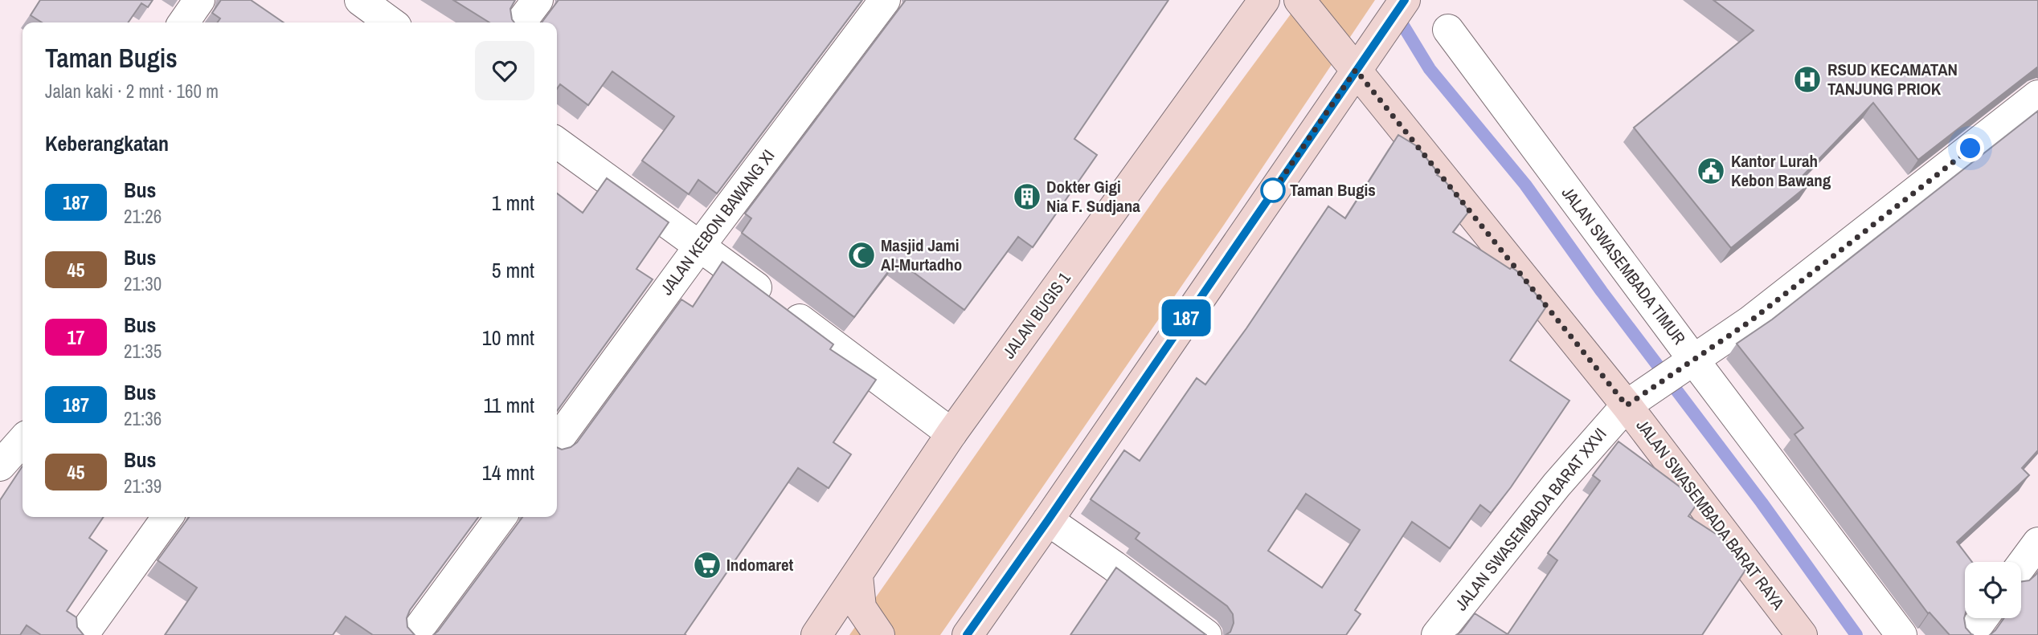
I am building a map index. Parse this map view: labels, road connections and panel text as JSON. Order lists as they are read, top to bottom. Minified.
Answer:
{"streets":{"street":["JALAN KEBON BAWANG XI","JALAN SWASEMBADA TIMUR","JALAN BUGIS 1","JALAN SWASEMBADA BARAT RAYA","JALAN SWASEMBADA BARAT XXVI"]},"crossings":[["JALAN SWASEMBADA TIMUR","JALAN SWASEMBADA BARAT XXVI"],["JALAN SWASEMBADA BARAT RAYA","JALAN SWASEMBADA BARAT XXVI"]],"places":{"hospital":["RSUD KECAMATAN TANJUNG PRIOK"],"public building":["Kantor Lurah Kebon Bawang"],"other":["Taman Bugis"],"building":["Dokter Gigi Nia F. Sudjana"],"mosque":["Masjid Jami Al-Murtadho"],"supermarket":["Indomaret"]},"lines":["bus line 187"],"page":{"on_map":"187","heading":[["Taman Bugis","Jalan kaki · 2 mnt · 160 m"],"Keberangkatan"],"list":[{"mark":"187","name":"Bus","note":"21:26","value":"1 mnt"},{"mark":"45","name":"Bus","note":"21:30","value":"5 mnt"},{"mark":"17","name":"Bus","note":"21:35","value":"10 mnt"},{"mark":"187","name":"Bus","note":"21:36","value":"11 mnt"},{"mark":"45","name":"Bus","note":"21:39","value":"14 mnt"}]}}
